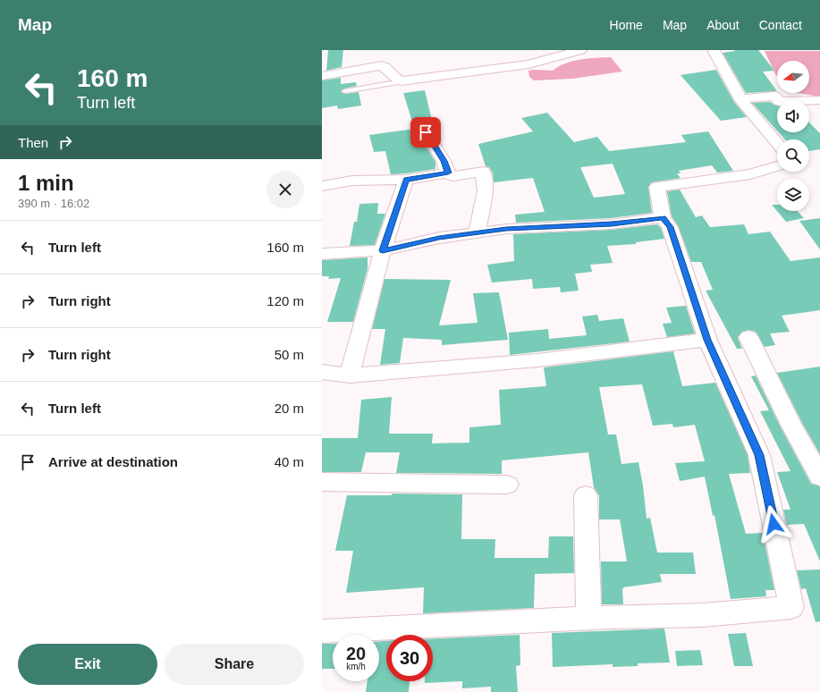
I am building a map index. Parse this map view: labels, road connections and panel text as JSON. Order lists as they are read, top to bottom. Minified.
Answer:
{"north":"left","page":{"header":"Map","nav":["Home","Map","About","Contact"],"turn":["160 m","Turn left"],"then":"Then","heading":["1 min","390 m · 16:02"],"list":[{"name":"Turn left","value":"160 m"},{"name":"Turn right","value":"120 m"},{"name":"Turn right","value":"50 m"},{"name":"Turn left","value":"20 m"},{"name":"Arrive at destination","value":"40 m"}],"speed":"20 km/h","limit":"30","buttons":["Exit","Share"]}}
